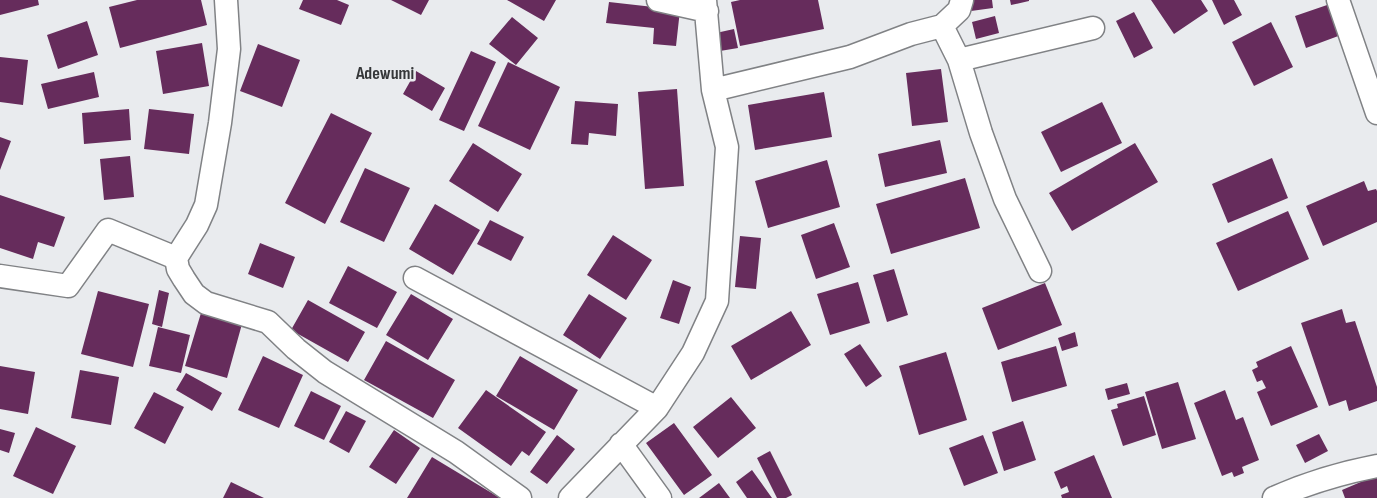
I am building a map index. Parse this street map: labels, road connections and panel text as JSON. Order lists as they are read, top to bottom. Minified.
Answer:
{"districts":["Adewumi"]}
